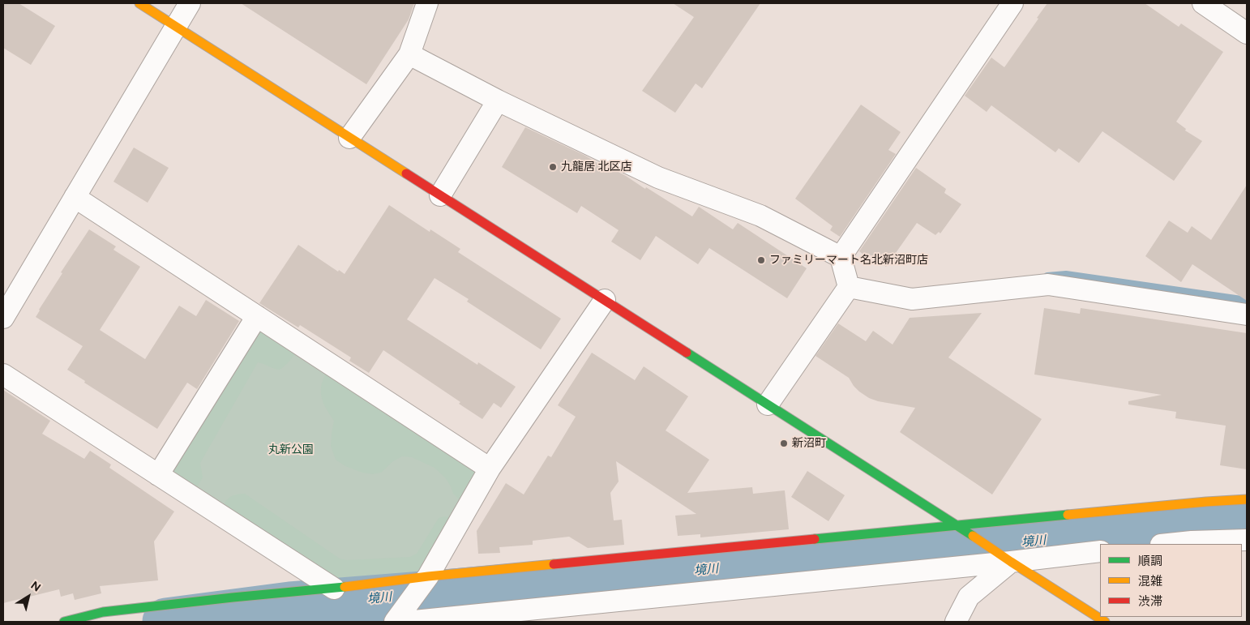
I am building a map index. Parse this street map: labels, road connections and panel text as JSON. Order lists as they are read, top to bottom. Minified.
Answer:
{"water":["境川"],"parks":["丸新公園"],"places":["九龍居 北区店","ファミリーマート名北新沼町店","新沼町"],"legend":["順調","混雑","渋滞"],"north":"top right"}
